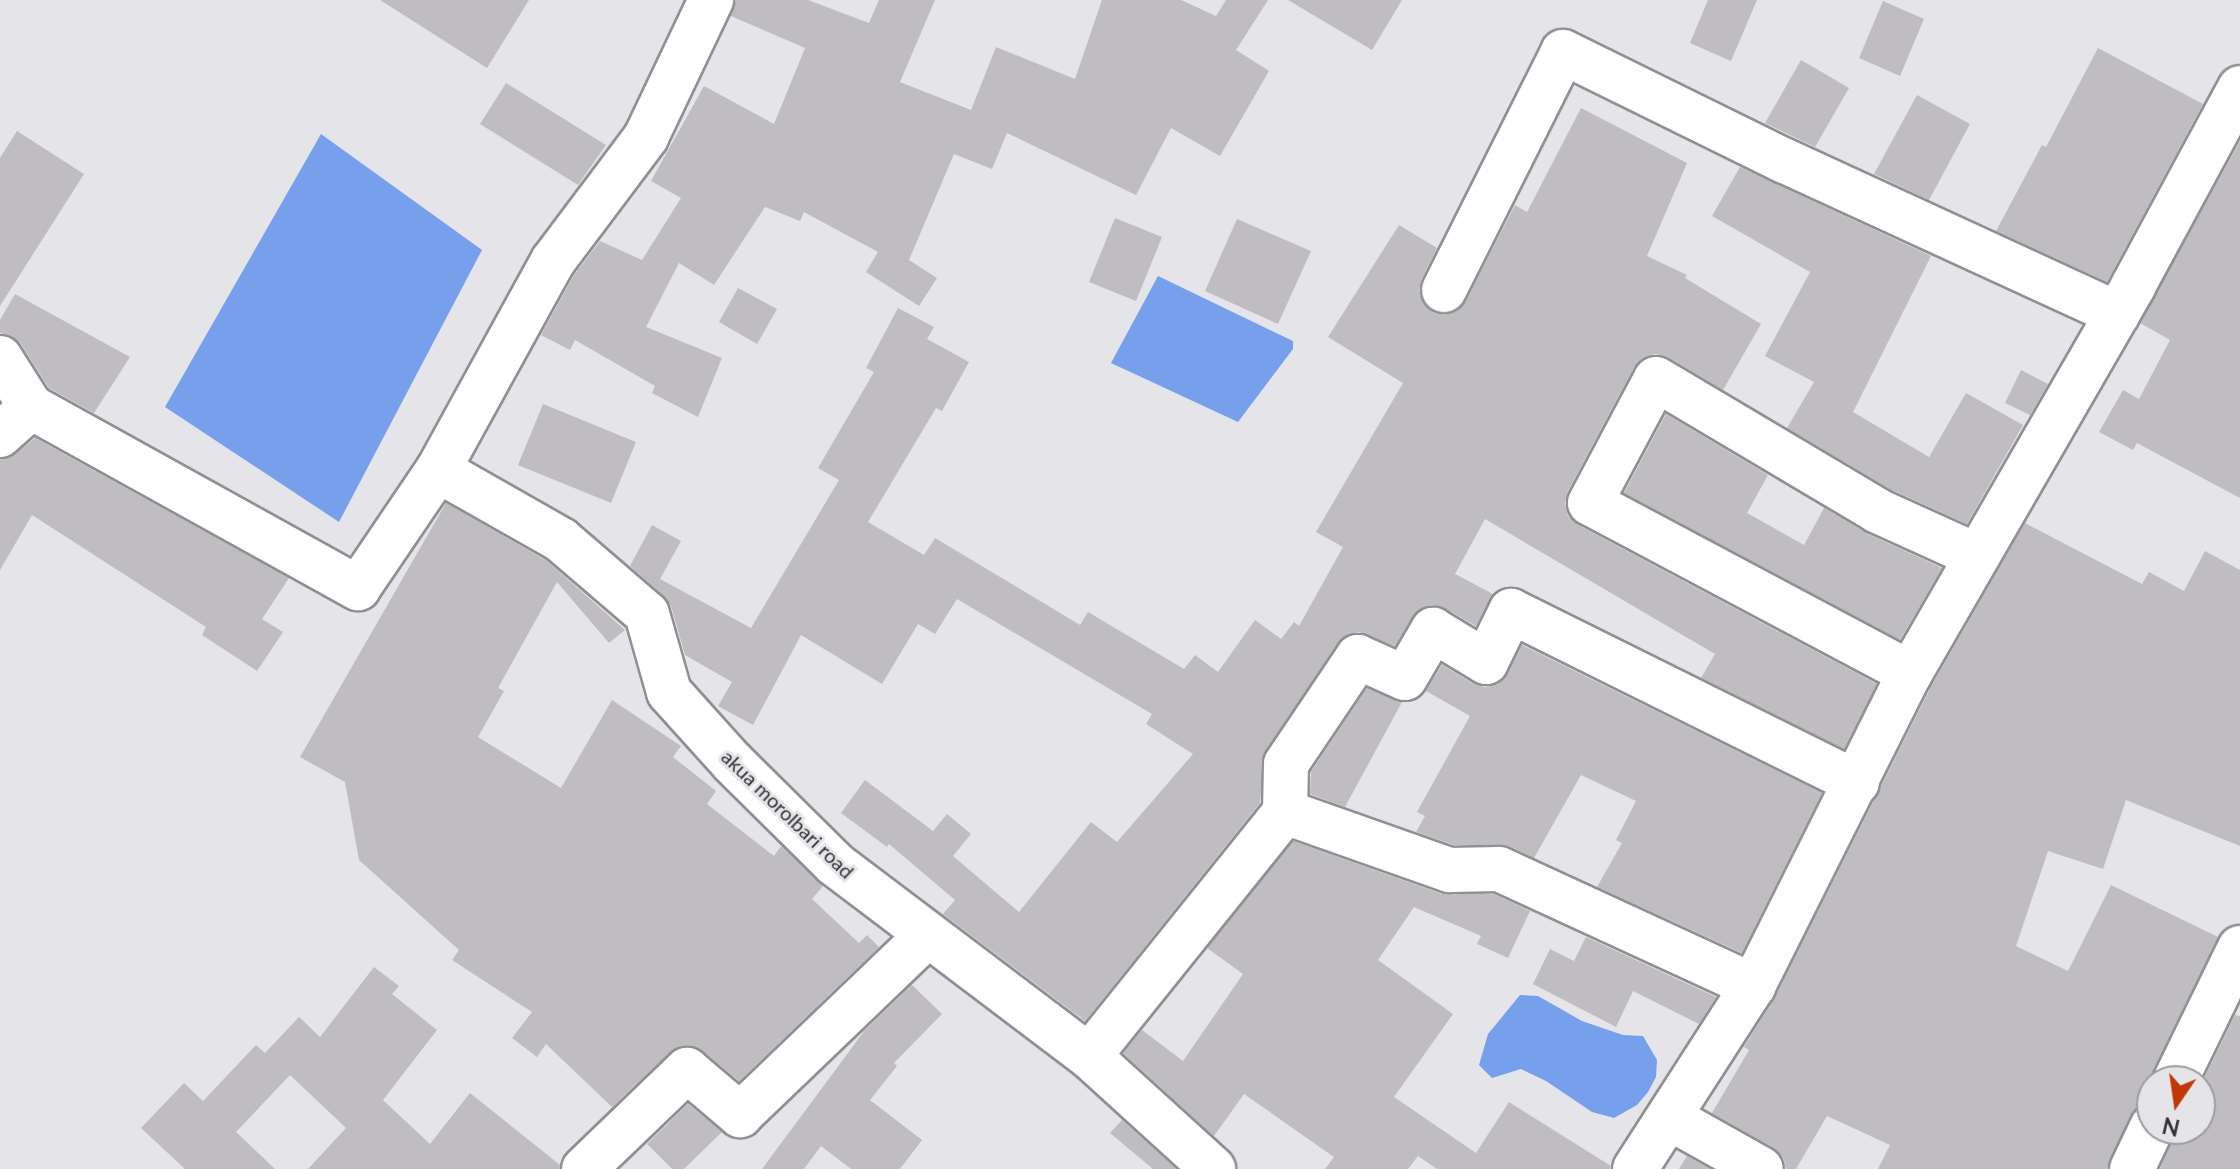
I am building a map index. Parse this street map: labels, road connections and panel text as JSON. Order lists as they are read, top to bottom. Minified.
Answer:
{"streets":{"street":["akua morolbari road"]},"north":"bottom"}
